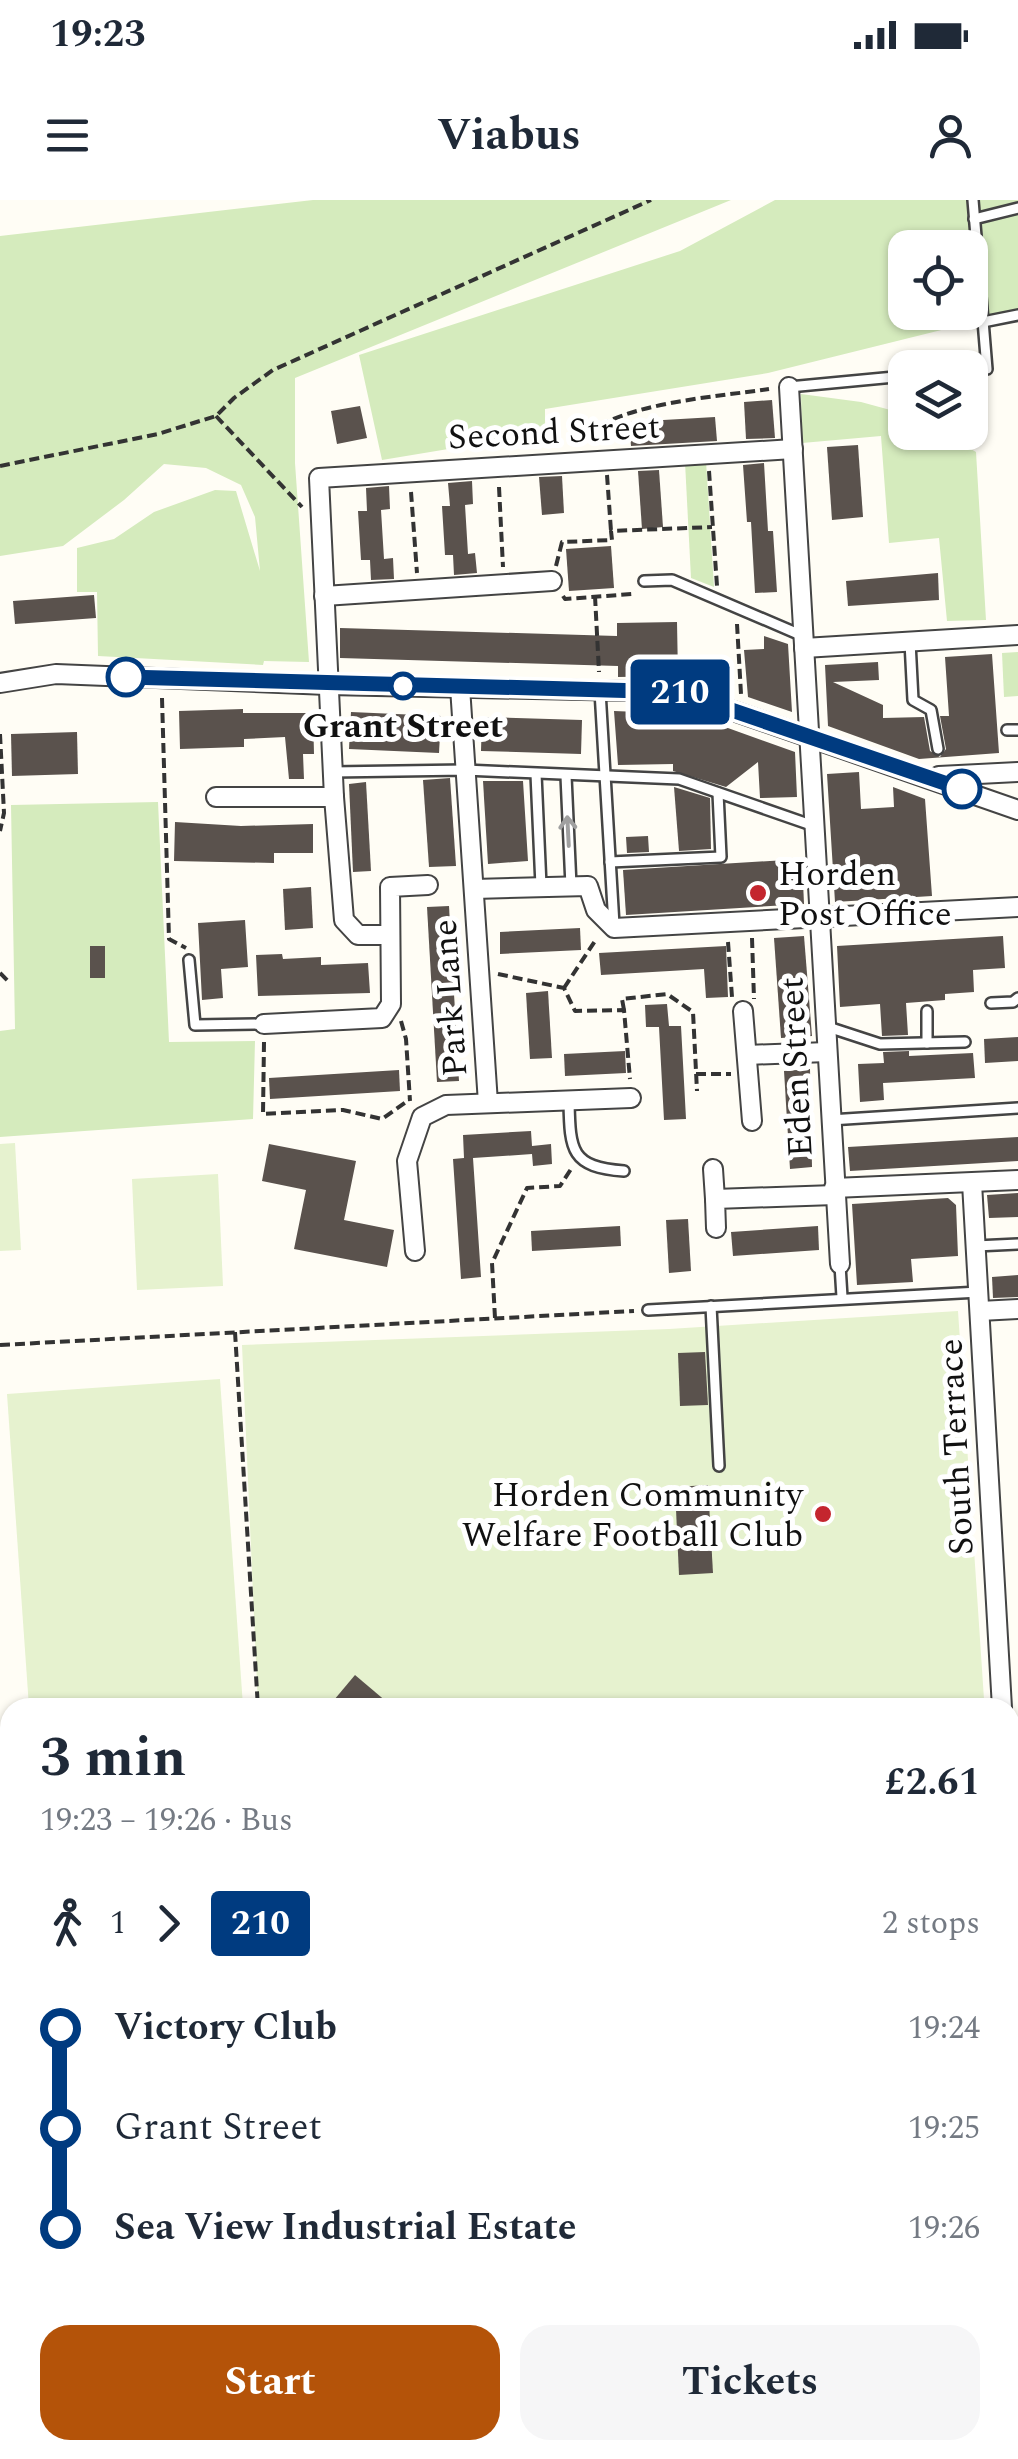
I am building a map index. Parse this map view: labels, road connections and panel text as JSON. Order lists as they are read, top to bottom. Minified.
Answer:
{"streets":{"street":["Second Street","Park Lane","Eden Street","South Terrace"]},"crossings":[["Second Street","Eden Street"]],"places":["Grant Street","Horden Post Office","Horden Community Welfare Football Club"],"lines":["bus line 210"],"page":{"status":"19:23","header":"Viabus","on_map":"210","heading":["3 min","19:23 – 19:26 · Bus","£2.61"],"legs":["1","210","2 stops"],"list":[{"name":"Victory Club","value":"19:24"},{"name":"Grant Street","value":"19:25"},{"name":"Sea View Industrial Estate","value":"19:26"}],"buttons":["Start","Tickets"]}}
